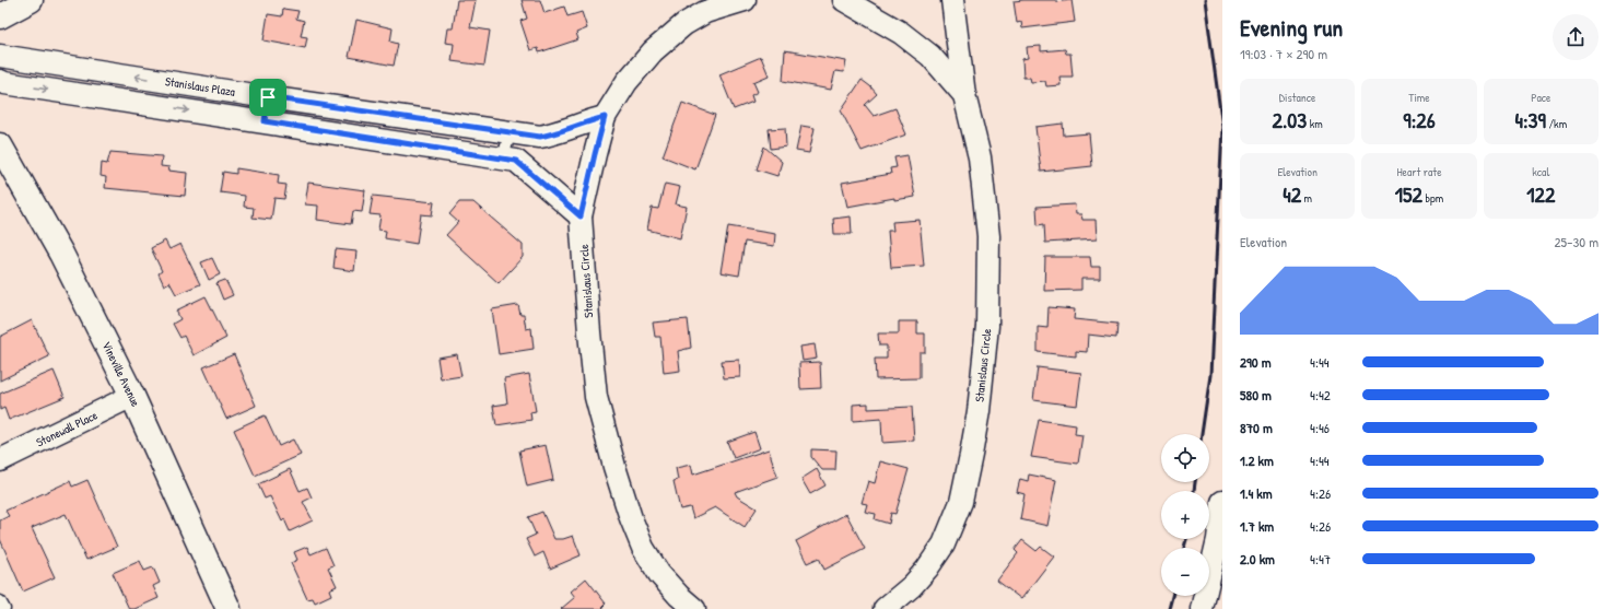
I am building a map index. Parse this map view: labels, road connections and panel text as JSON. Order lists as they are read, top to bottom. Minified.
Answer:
{"streets":{"main road":["Vineville Avenue"],"street":["Stanislaus Plaza","Stanislaus Circle","Stonewall Place"]},"crossings":[["Stanislaus Plaza","Stanislaus Circle"],["Vineville Avenue","Stonewall Place"]],"page":{"heading":["Evening run","19:03 · 7 × 290 m"],"stats":[["Distance","2.03 km"],["Time","9:26"],["Pace","4:39 /km"],["Elevation","42 m"],["Heart rate","152 bpm"],["kcal","122"]],"chart":["Elevation","25–30 m"],"list":[{"name":"290 m","note":"4:44"},{"name":"580 m","note":"4:42"},{"name":"870 m","note":"4:46"},{"name":"1.2 km","note":"4:44"},{"name":"1.4 km","note":"4:26"},{"name":"1.7 km","note":"4:26"},{"name":"2.0 km","note":"4:47"}],"map_buttons":["+","−"]}}
